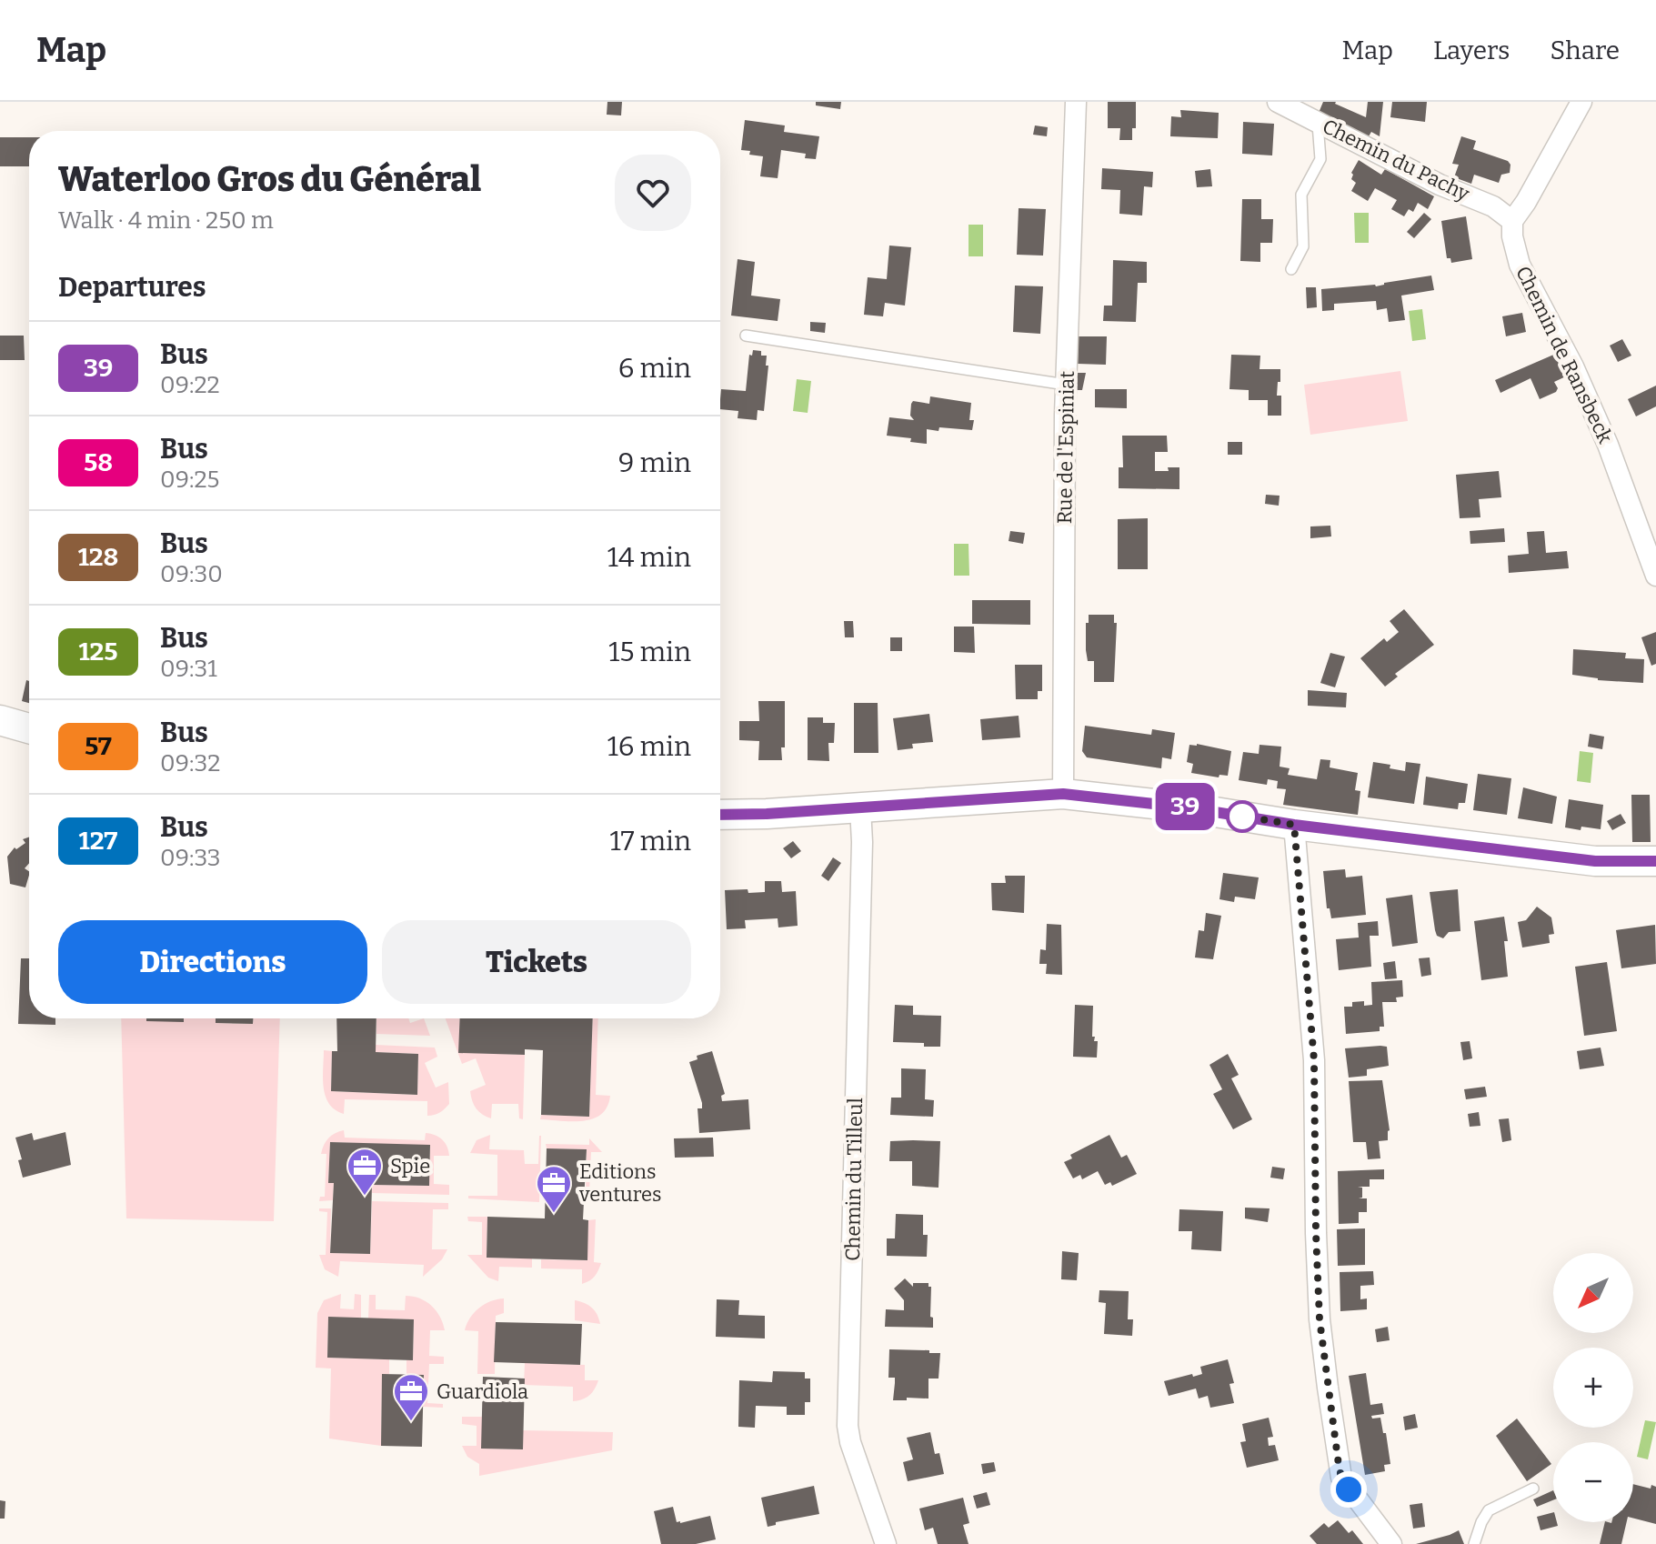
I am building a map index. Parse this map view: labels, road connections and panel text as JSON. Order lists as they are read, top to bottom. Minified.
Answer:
{"streets":{"street":["Chemin du Pachy","Chemin de Ransbeck","Rue de l'Espiniat","Chemin du Tilleul"]},"crossings":[["Chemin du Pachy","Chemin de Ransbeck"]],"places":{"office":["Spie","Editions ventures","Guardiola"]},"lines":["bus line 39"],"north":"bottom left","page":{"header":"Map","nav":["Map","Layers","Share"],"on_map":"39","heading":[["Waterloo Gros du Général","Walk · 4 min · 250 m"],"Departures"],"list":[{"mark":"39","name":"Bus","note":"09:22","value":"6 min"},{"mark":"58","name":"Bus","note":"09:25","value":"9 min"},{"mark":"128","name":"Bus","note":"09:30","value":"14 min"},{"mark":"125","name":"Bus","note":"09:31","value":"15 min"},{"mark":"57","name":"Bus","note":"09:32","value":"16 min"},{"mark":"127","name":"Bus","note":"09:33","value":"17 min"}],"buttons":["Directions","Tickets"],"map_buttons":["+","−"]}}
